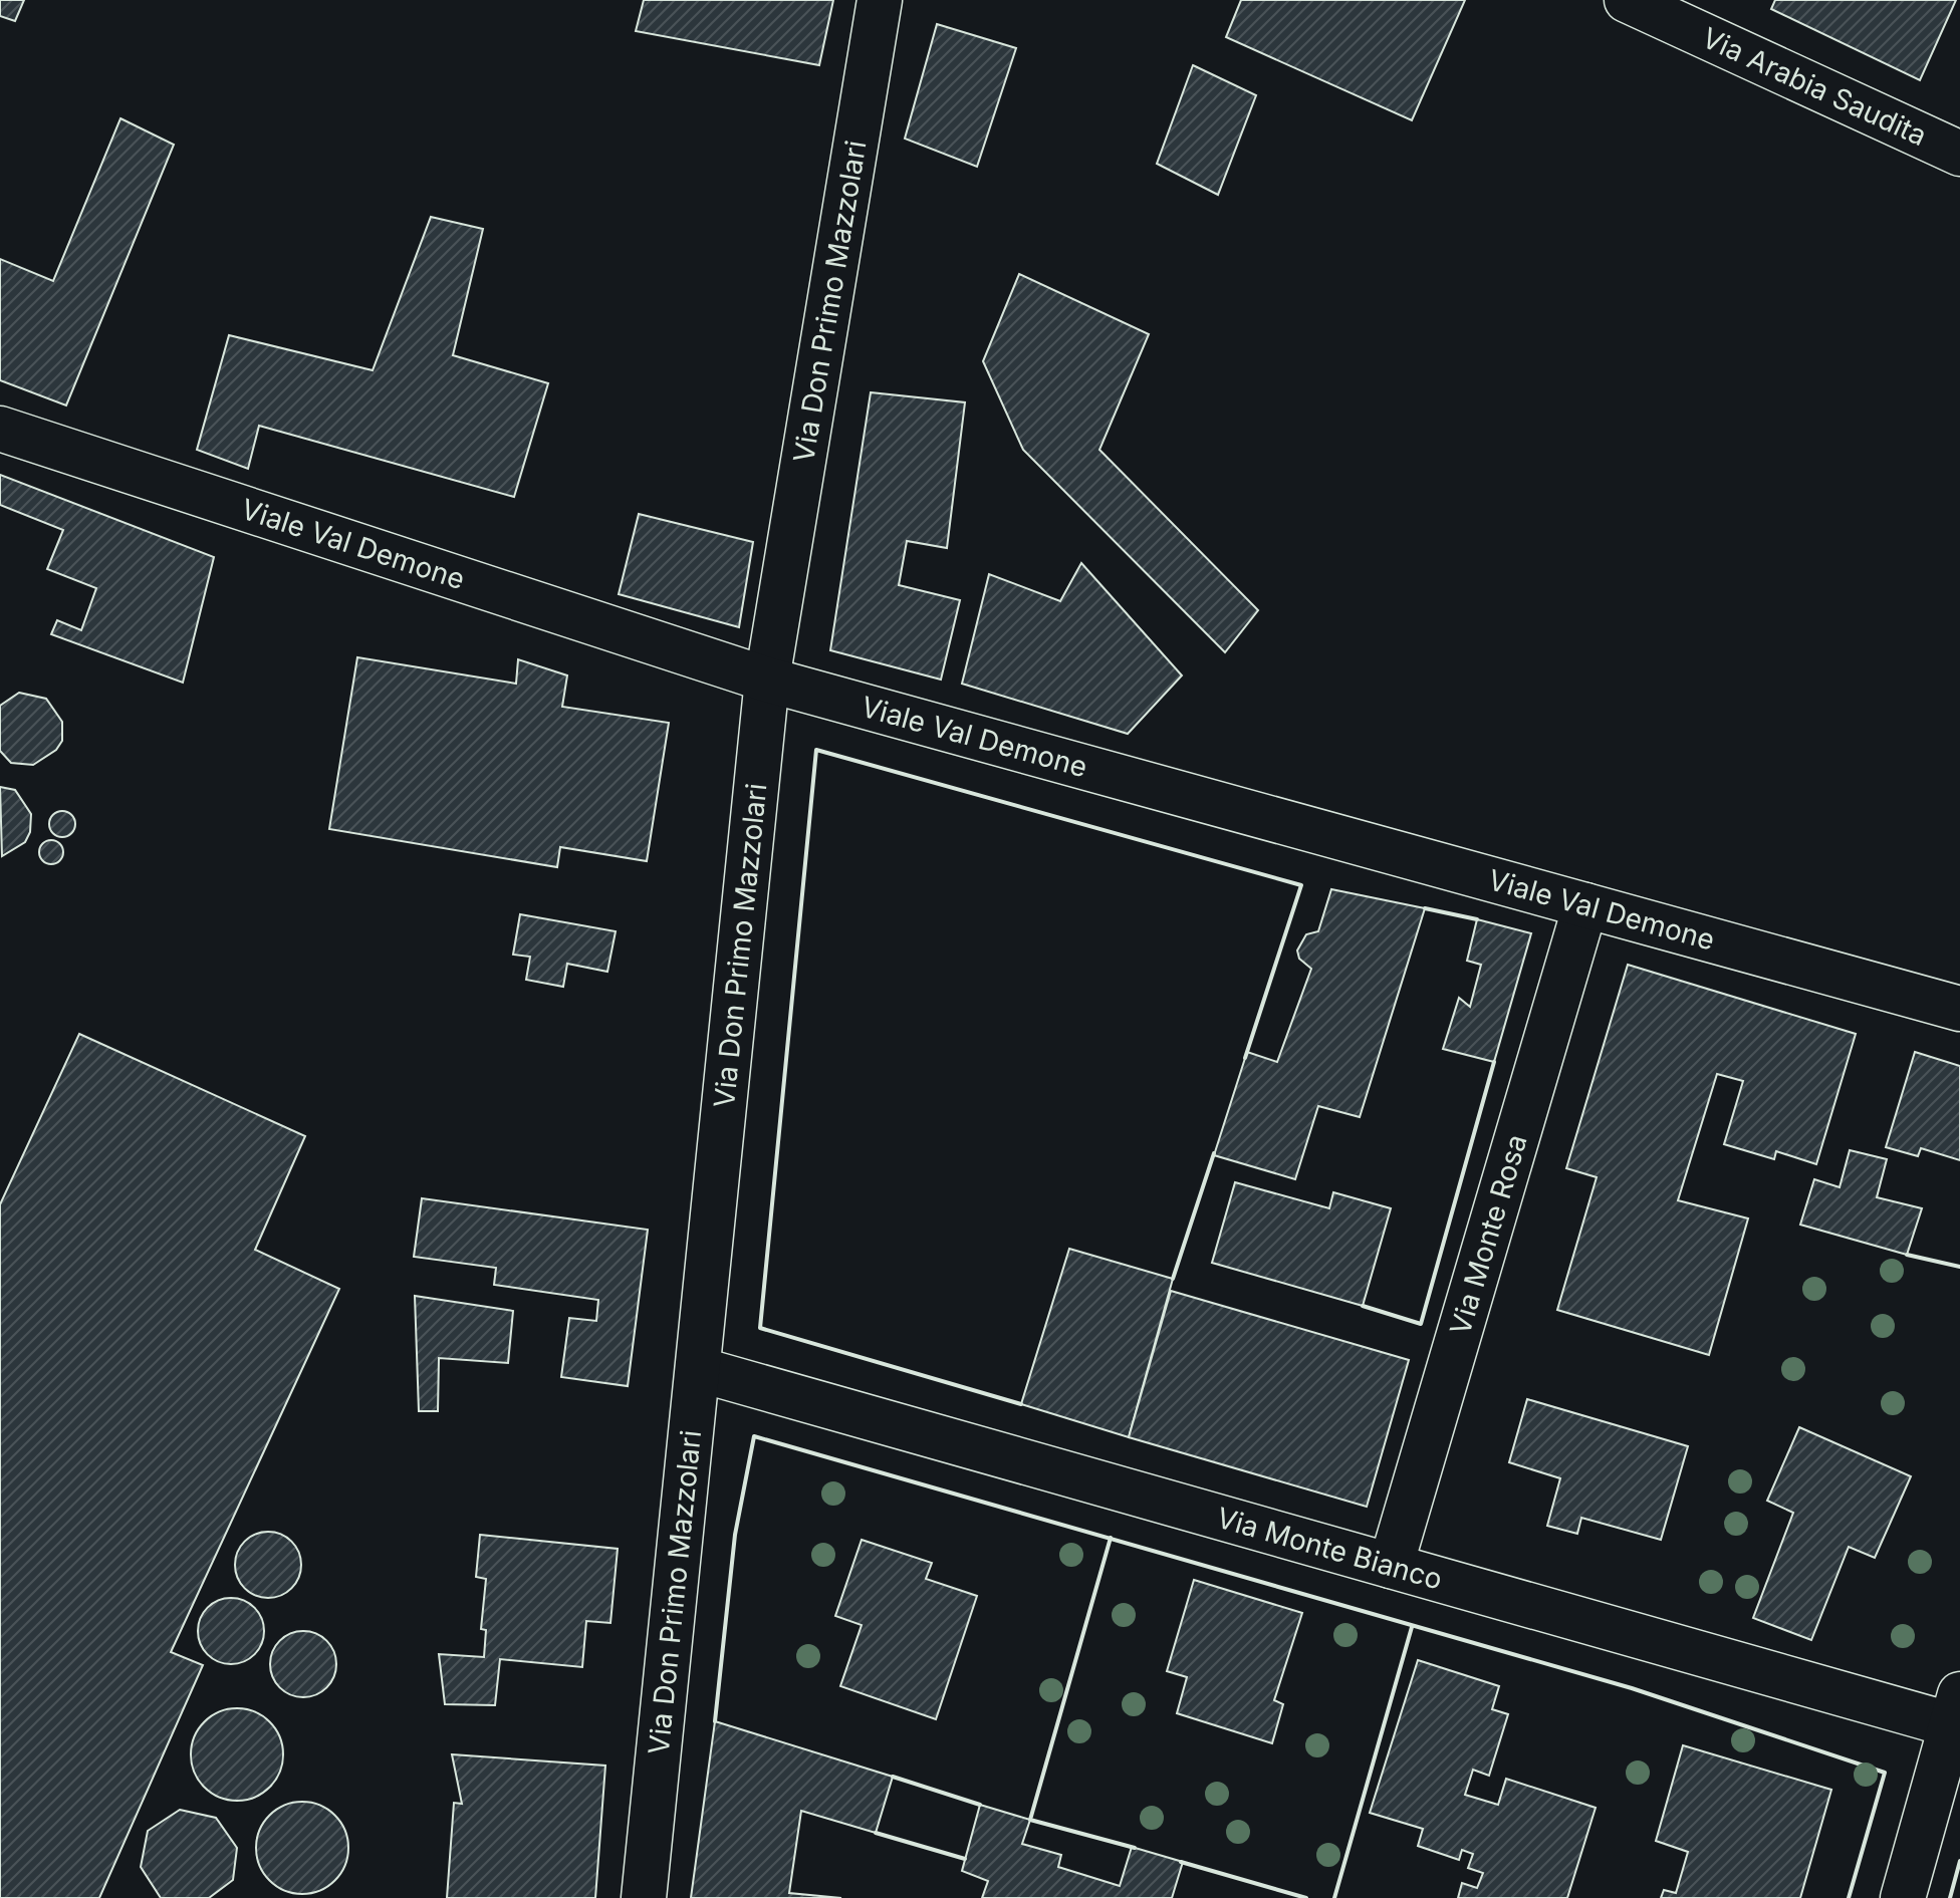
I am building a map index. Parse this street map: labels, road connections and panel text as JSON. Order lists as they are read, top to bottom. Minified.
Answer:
{"streets":{"street":["Via Arabia Saudita","Via Don Primo Mazzolari","Viale Val Demone","Via Monte Rosa","Via Monte Bianco"]},"crossings":[["Via Don Primo Mazzolari","Viale Val Demone"],["Via Don Primo Mazzolari","Via Monte Bianco"],["Viale Val Demone","Via Monte Rosa"],["Via Monte Rosa","Via Monte Bianco"]]}
